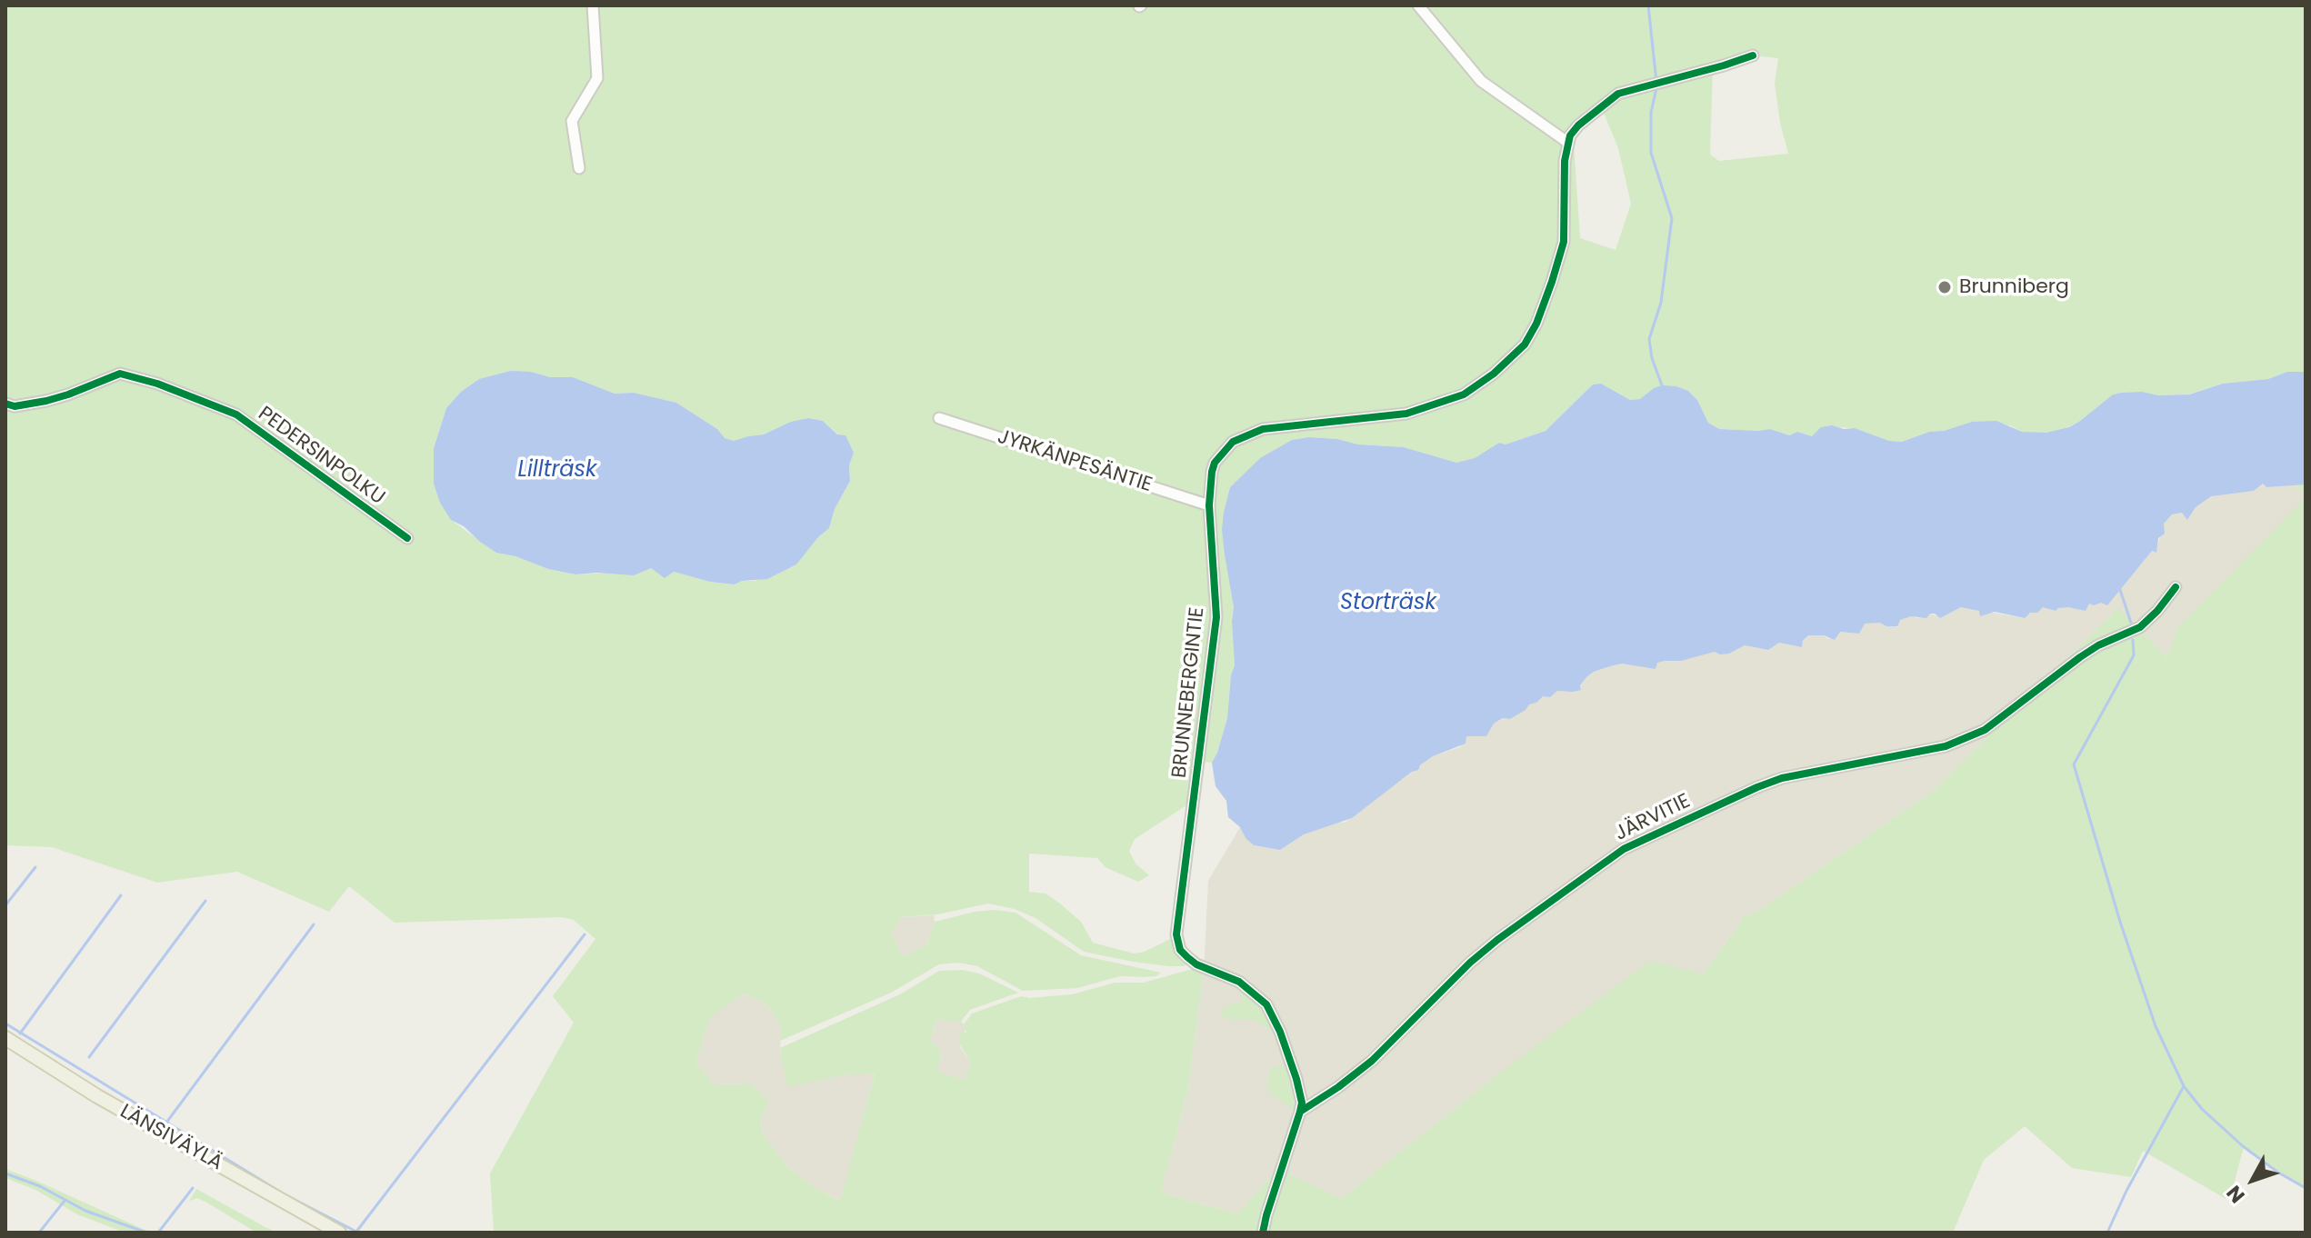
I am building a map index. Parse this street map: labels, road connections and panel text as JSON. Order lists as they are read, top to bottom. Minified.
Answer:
{"streets":{"main road":["LÄNSIVÄYLÄ"],"street":["PEDERSINPOLKU","JYRKÄNPESÄNTIE","BRUNNEBERGINTIE","JÄRVITIE"]},"crossings":[["JYRKÄNPESÄNTIE","BRUNNEBERGINTIE"],["BRUNNEBERGINTIE","JÄRVITIE"]],"water":["Lillträsk","Storträsk"],"places":["Brunniberg"],"north":"bottom left"}
